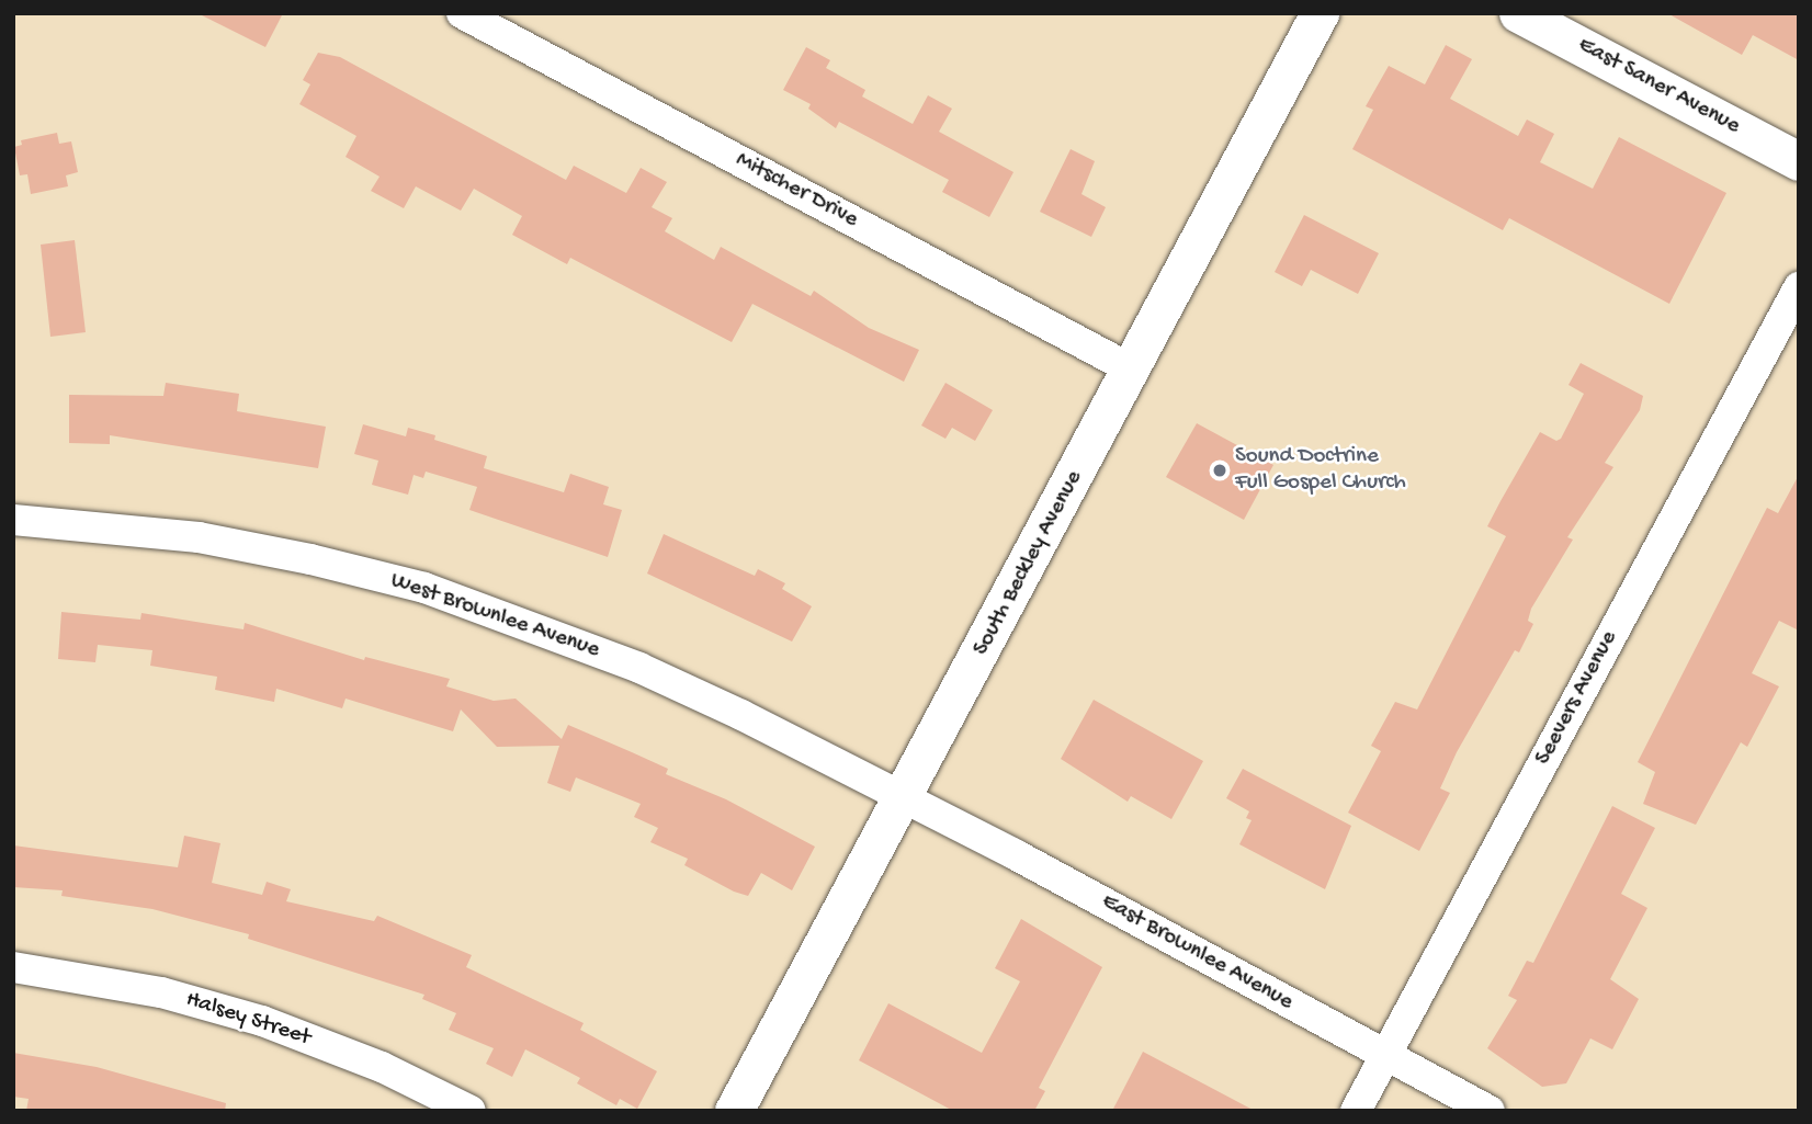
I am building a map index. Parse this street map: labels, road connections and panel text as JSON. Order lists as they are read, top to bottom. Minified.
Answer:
{"streets":{"street":["East Saner Avenue","Mitscher Drive","South Beckley Avenue","West Brownlee Avenue","Seevers Avenue","East Brownlee Avenue","Halsey Street"]},"crossings":[["Mitscher Drive","South Beckley Avenue"],["South Beckley Avenue","West Brownlee Avenue"],["South Beckley Avenue","East Brownlee Avenue"],["West Brownlee Avenue","East Brownlee Avenue"],["Seevers Avenue","East Brownlee Avenue"]],"places":["Sound Doctrine Full Gospel Church"]}
